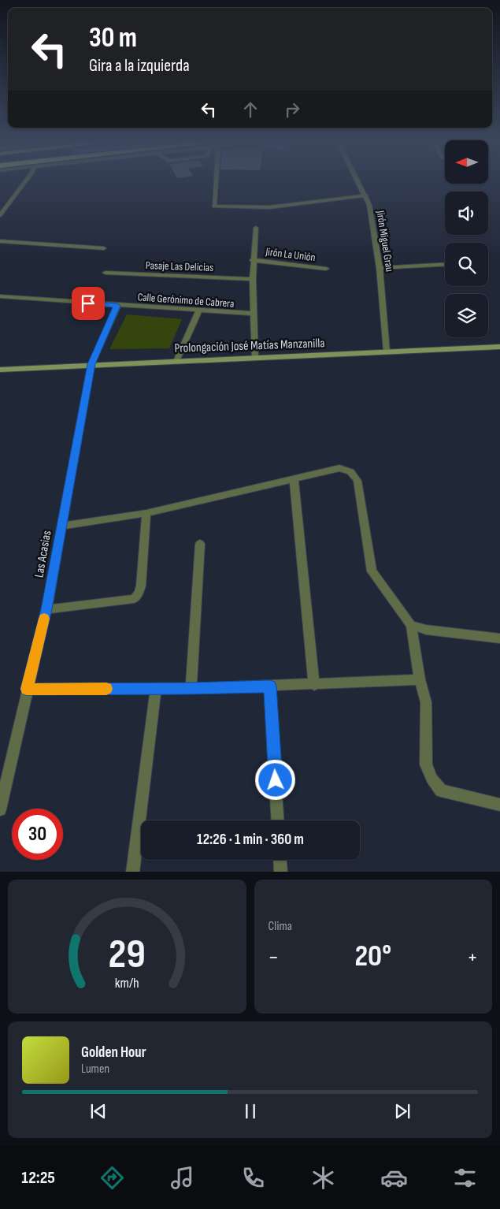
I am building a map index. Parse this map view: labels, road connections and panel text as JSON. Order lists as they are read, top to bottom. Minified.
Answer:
{"streets":{"street":["Jirón Miguel Grau","Jirón La Unión","Pasaje Las Delicias","Calle Gerónimo de Cabrera","Prolongación José Matías Manzanilla","Las Acasias"]},"crossings":[["Jirón Miguel Grau","Prolongación José Matías Manzanilla"],["Calle Gerónimo de Cabrera","Las Acasias"],["Prolongación José Matías Manzanilla","Las Acasias"]],"north":"left","page":{"turn":["30 m","Gira a la izquierda"],"limit":"30","trip":"12:26 · 1 min · 360 m","tile":"Clima","heat":["−","20°","+"],"song":["Golden Hour","Lumen"],"tabs":"12:25","gauge":["29","km/h"]}}
